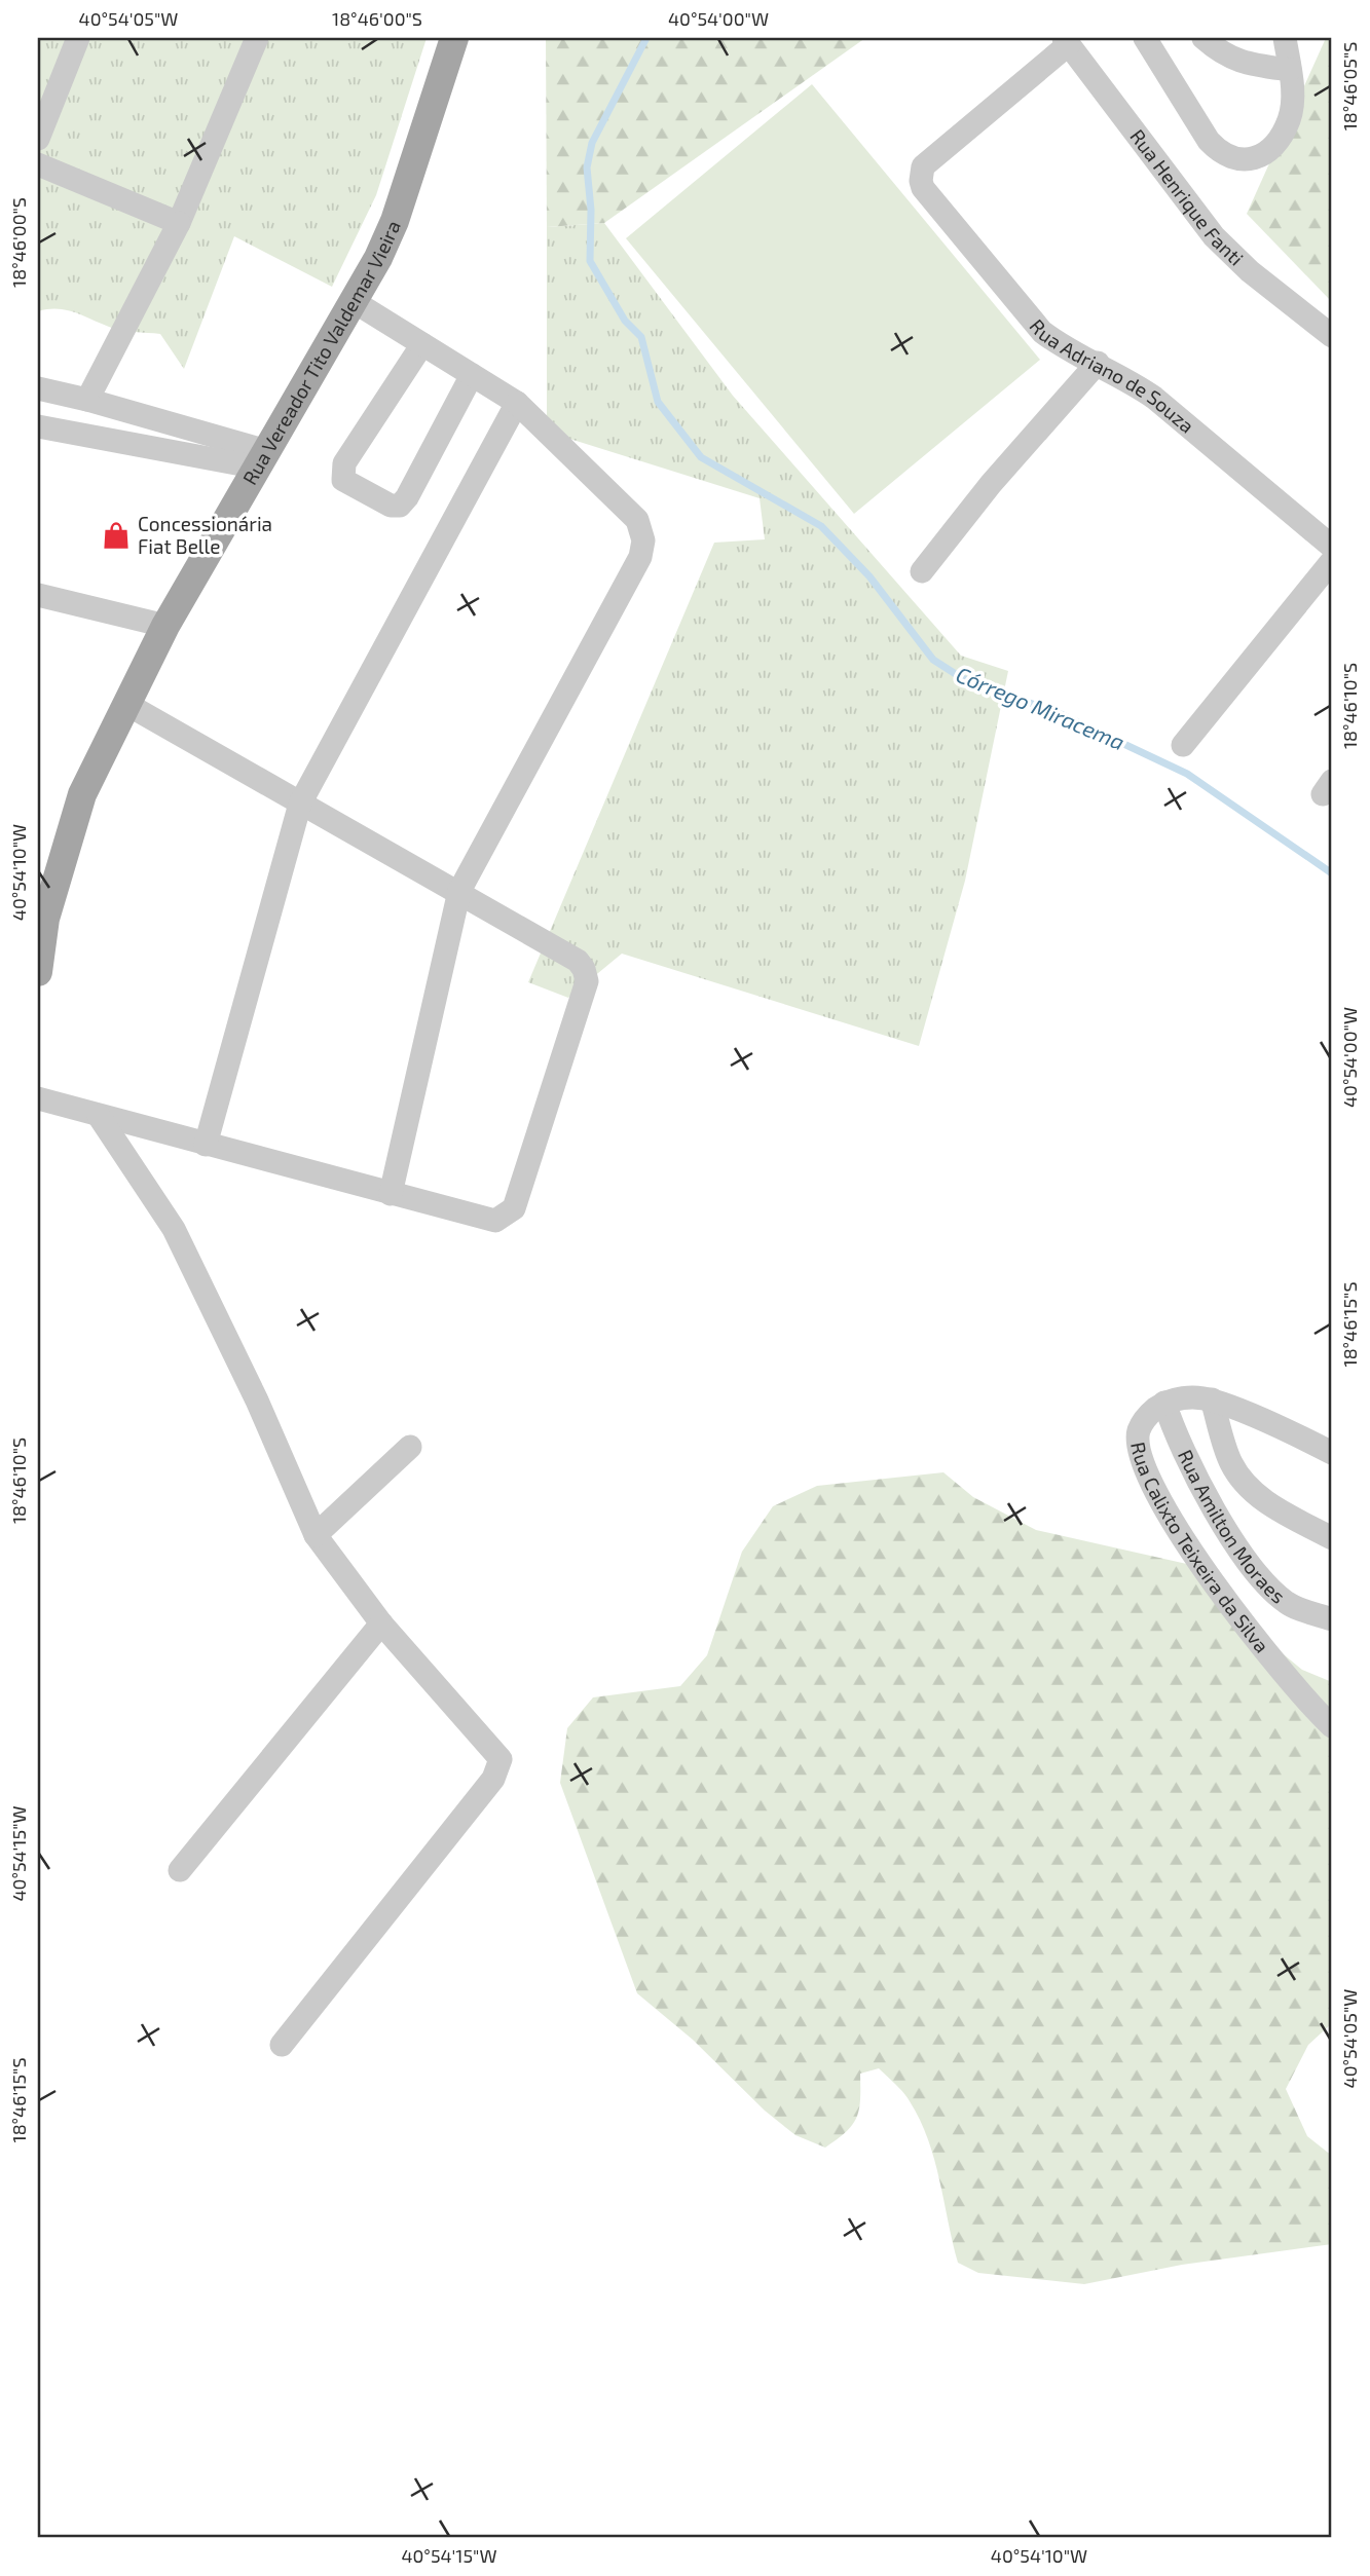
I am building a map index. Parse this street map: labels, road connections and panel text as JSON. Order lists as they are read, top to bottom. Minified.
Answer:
{"streets":{"main road":["Rua Vereador Tito Valdemar Vieira"],"street":["Rua Henrique Fanti","Rua Adriano de Souza","Rua Amilton Moraes","Rua Calixto Teixeira da Silva"]},"crossings":[["Rua Henrique Fanti","Rua Adriano de Souza"],["Rua Amilton Moraes","Rua Calixto Teixeira da Silva"]],"water":["Córrego Miracema"],"places":{"shop":["Concessionária Fiat Belle"]},"coordinates":["40°54'05\"W","18°46'00\"S","40°54'00\"W","18°46'05\"S","18°46'10\"S","40°54'10\"W","18°46'15\"S","40°54'15\"W"]}
